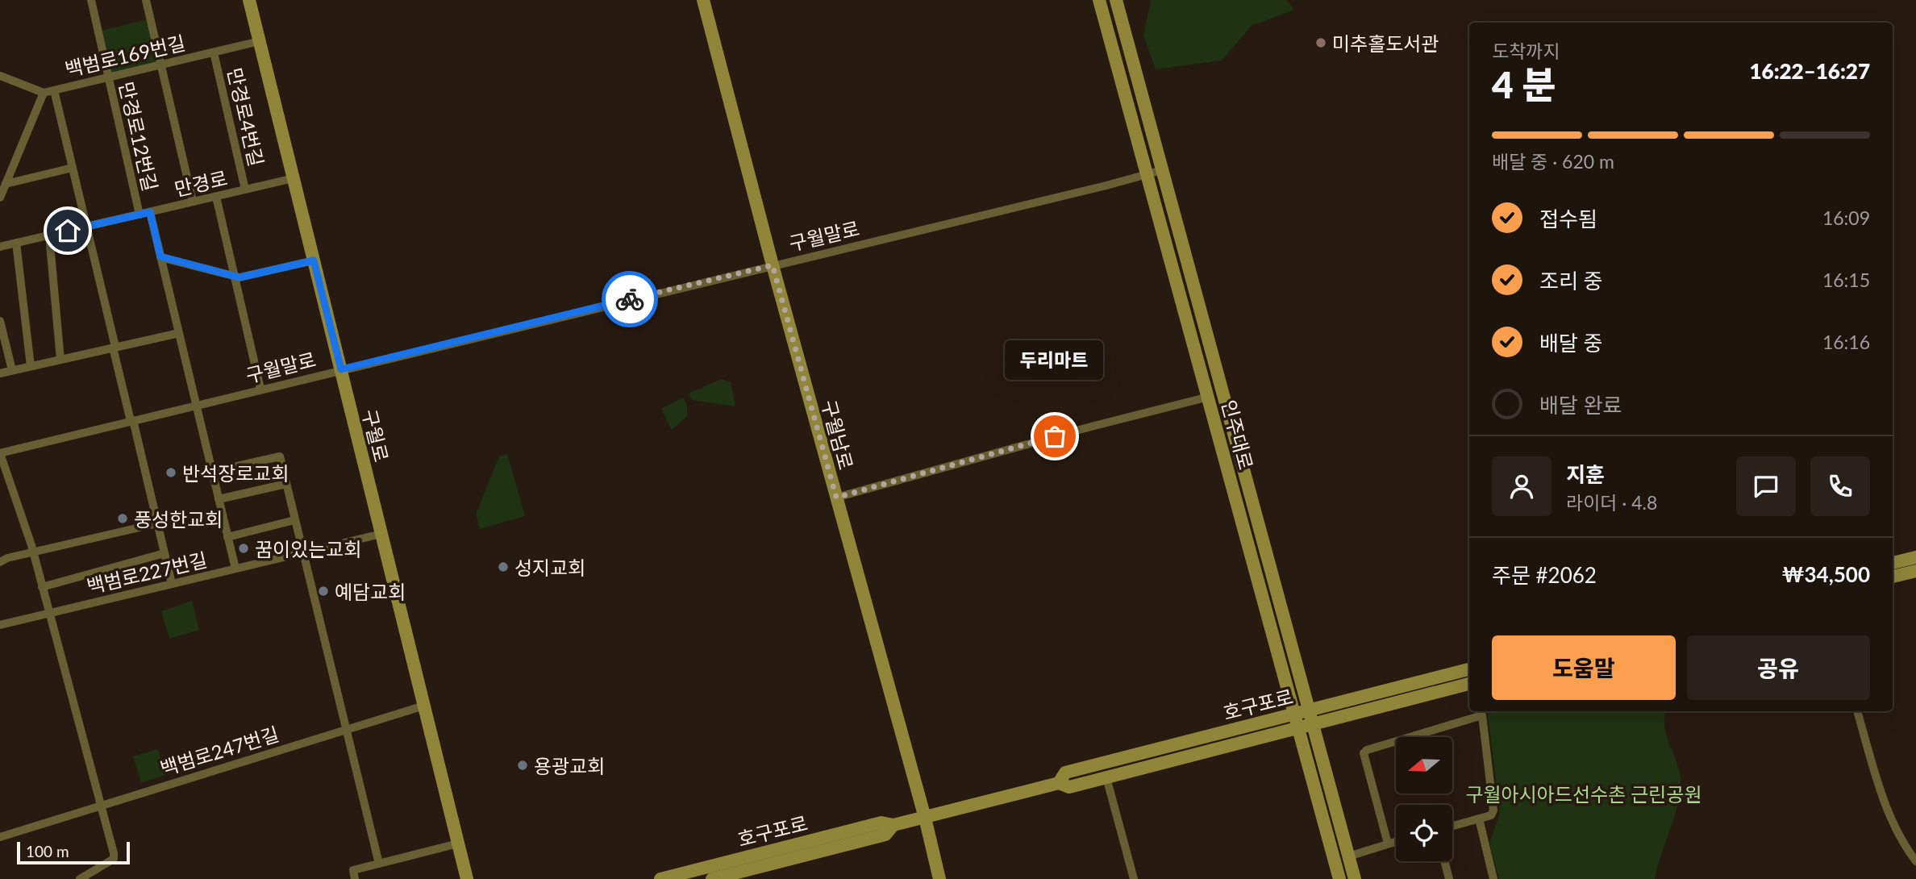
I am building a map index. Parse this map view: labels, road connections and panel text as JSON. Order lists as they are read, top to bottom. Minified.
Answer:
{"streets":{"main road":["구월남로","인주대로","구월로","호구포로"],"street":["백범로169번길","만경로4번길","만경로12번길","만경로","구월말로","백범로227번길","백범로247번길"]},"crossings":[["백범로169번길","만경로4번길"],["백범로169번길","만경로12번길"],["백범로169번길","구월로"],["만경로4번길","만경로"],["만경로12번길","만경로"],["만경로","구월로"],["구월말로","구월남로"],["구월말로","인주대로"],["구월말로","구월로"],["구월남로","호구포로"],["인주대로","호구포로"],["구월로","백범로227번길"],["구월로","백범로247번길"]],"parks":["구월아시아드선수촌 근린공원"],"places":["미추홀도서관","두리마트","반석장로교회","풍성한교회","꿈이있는교회","성지교회","예담교회","용광교회"],"scale_bar":"100 m","north":"left","page":{"heading":["4 분","도착까지","16:22–16:27"],"panel":["지훈","라이더 · 4.8","주문 #2062","₩34,500"],"bar":"배달 중 · 620 m","list":[["접수됨","16:09"],["조리 중","16:15"],["배달 중","16:16"],"배달 완료"],"bubble":"두리마트","buttons":["도움말","공유"],"scale":"100 m"}}
